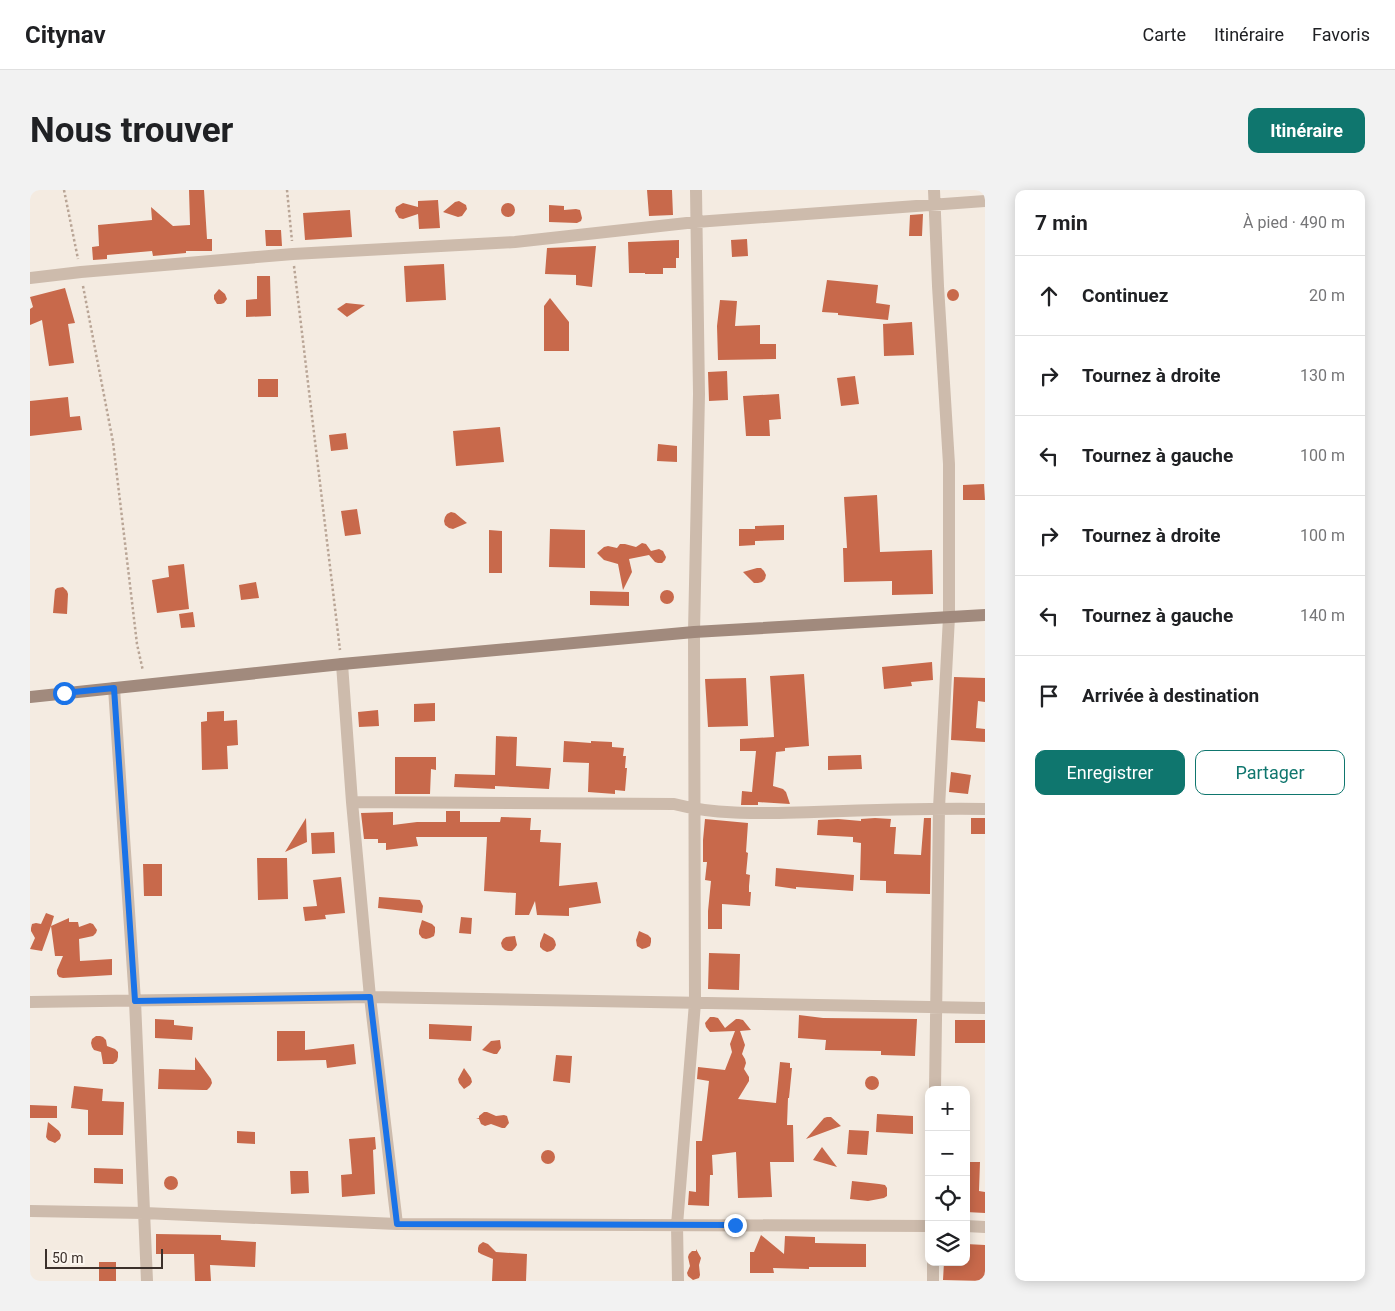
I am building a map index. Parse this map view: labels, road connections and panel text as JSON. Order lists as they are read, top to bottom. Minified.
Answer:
{"scale_bar":"50 m","page":{"header":"Citynav","nav":["Carte","Itinéraire","Favoris"],"buttons":["Itinéraire",["Enregistrer","Partager"]],"title":"Nous trouver","heading":["7 min","À pied · 490 m"],"list":[["Continuez","20 m"],["Tournez à droite","130 m"],["Tournez à gauche","100 m"],["Tournez à droite","100 m"],["Tournez à gauche","140 m"],"Arrivée à destination"],"map_buttons":["+","−"],"scale":"50 m"}}
